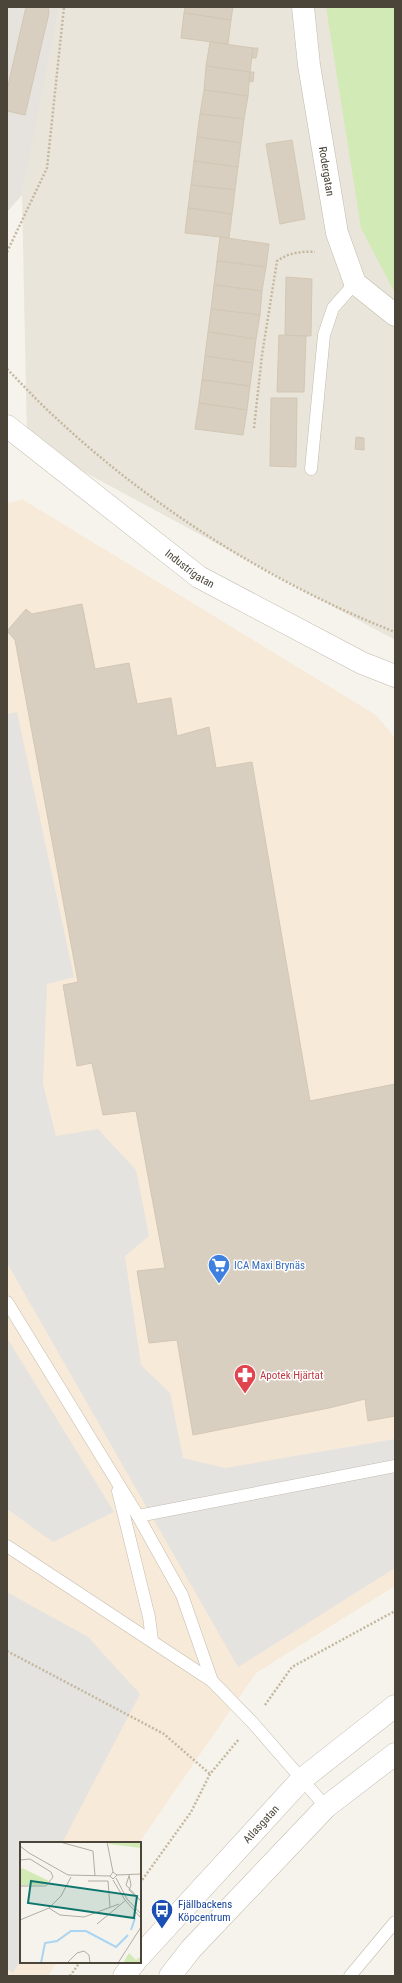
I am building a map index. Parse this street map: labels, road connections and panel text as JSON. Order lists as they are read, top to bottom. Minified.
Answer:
{"streets":{"street":["Rodergatan","Industrigatan","Atlasgatan"]},"places":{"supermarket":["ICA Maxi Brynäs"],"pharmacy":["Apotek Hjärtat"],"bus stop":["Fjällbackens Köpcentrum"]}}
